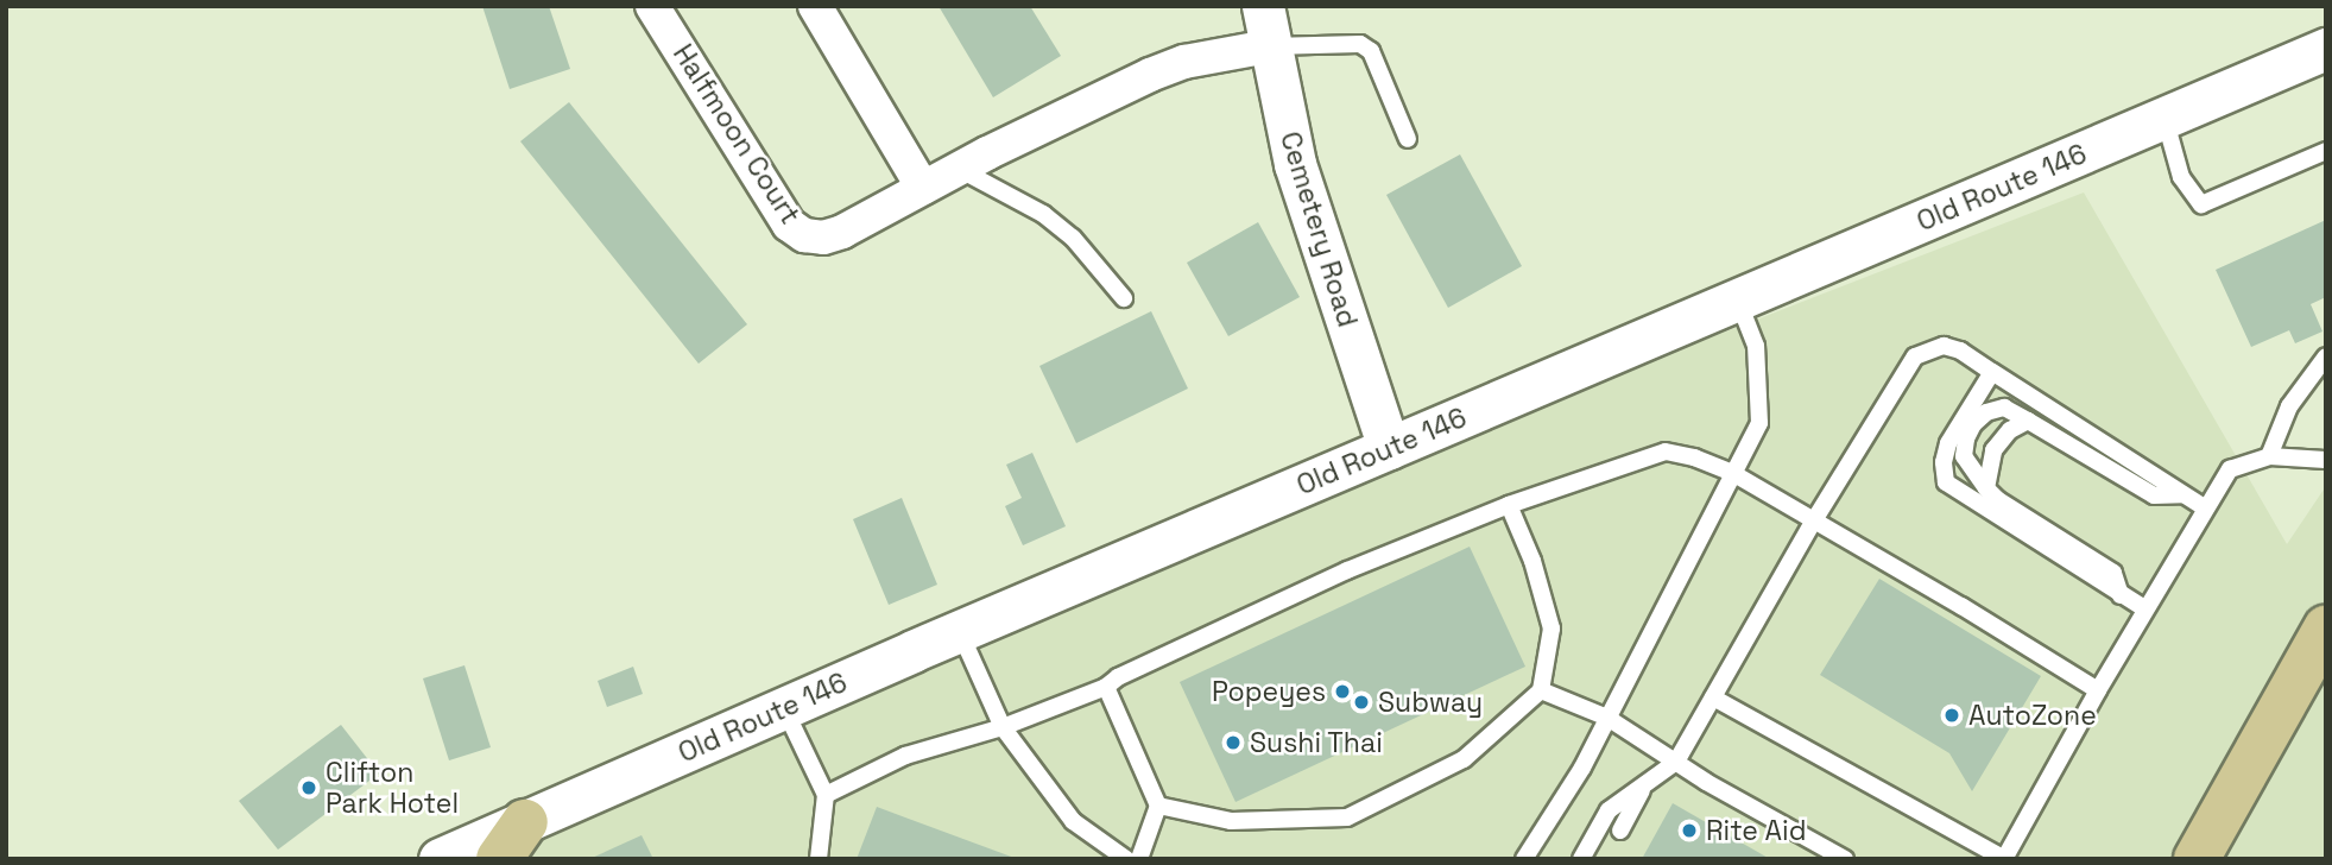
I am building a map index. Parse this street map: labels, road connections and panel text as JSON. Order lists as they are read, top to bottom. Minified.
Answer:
{"streets":{"street":["Halfmoon Court","Old Route 146","Cemetery Road"]},"crossings":[["Halfmoon Court","Cemetery Road"],["Old Route 146","Cemetery Road"]],"places":["Popeyes","Subway","AutoZone","Sushi Thai","Clifton Park Hotel","Rite Aid"]}
